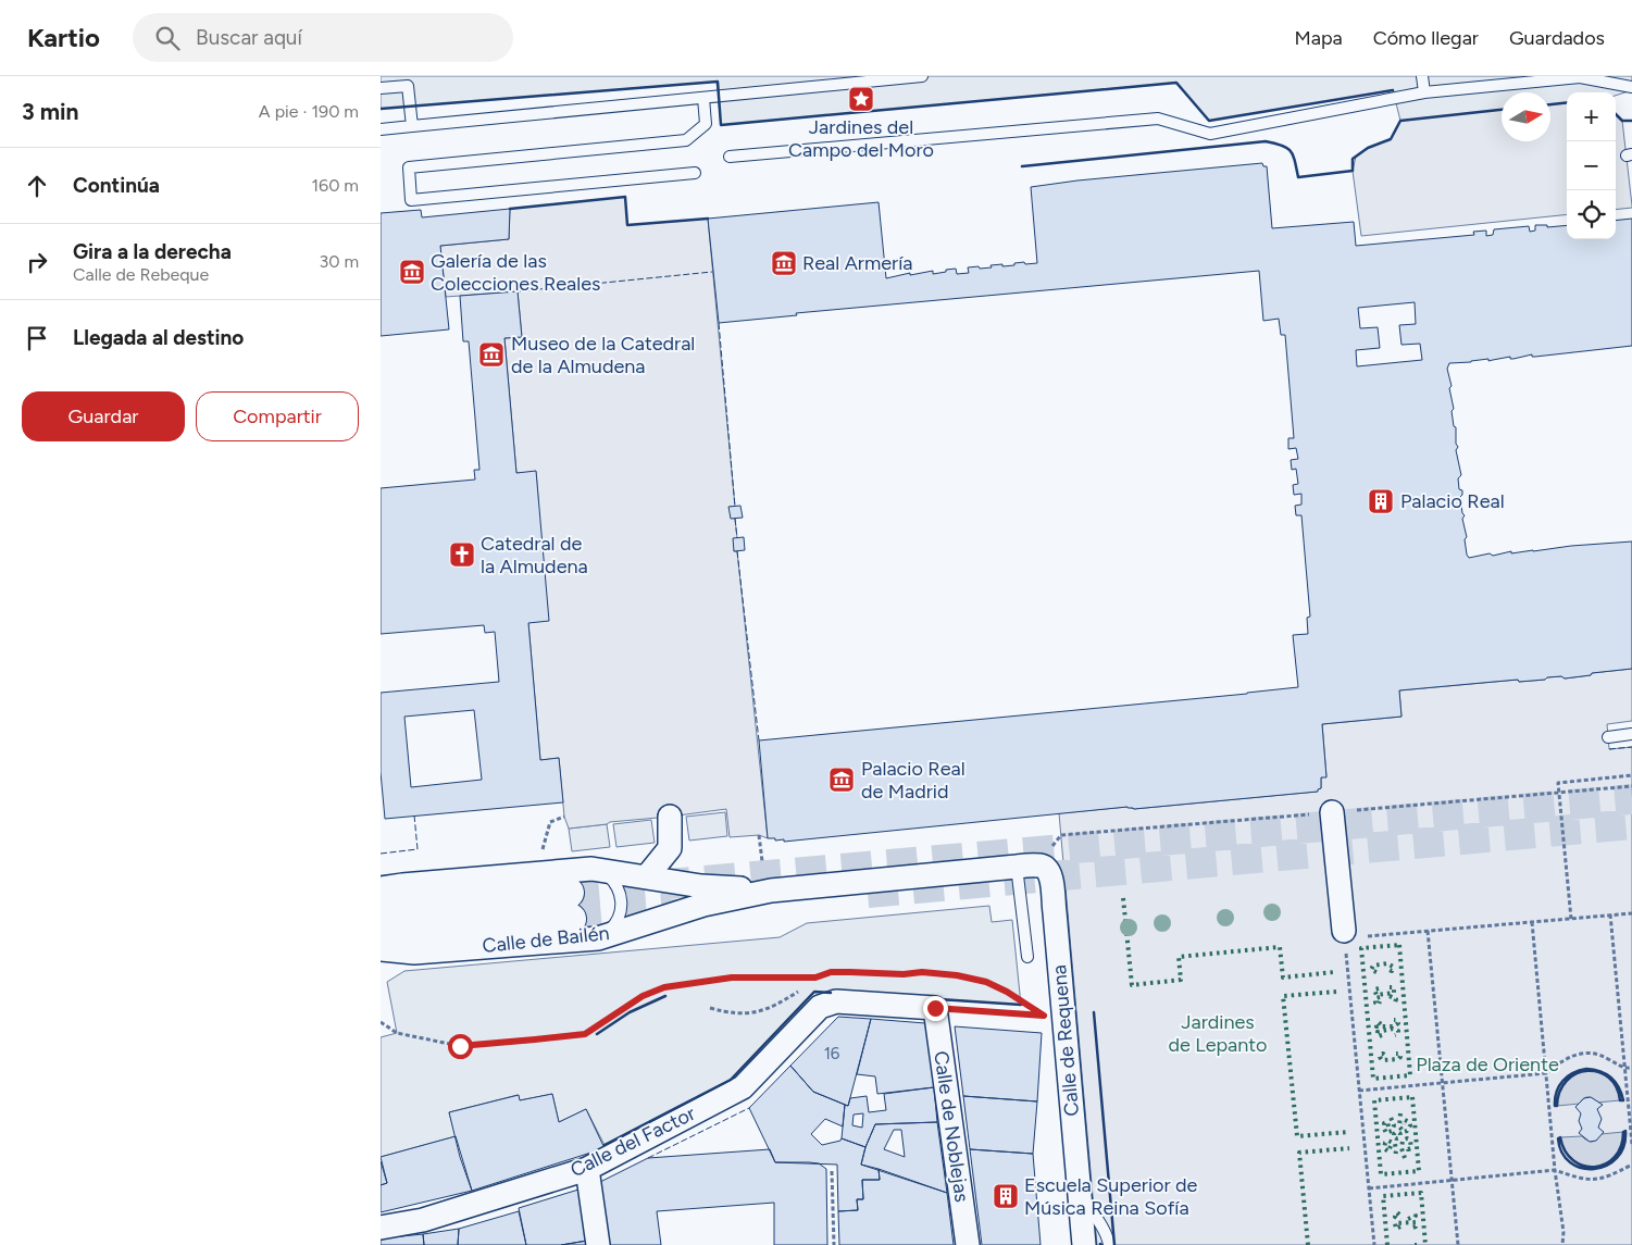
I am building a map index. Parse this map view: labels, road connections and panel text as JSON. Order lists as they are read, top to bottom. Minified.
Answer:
{"streets":{"main road":["Calle de Bailén"],"street":["Calle de Requena","Calle de Noblejas","Calle del Factor"]},"crossings":[["Calle de Bailén","Calle de Requena"],["Calle de Noblejas","Calle del Factor"]],"parks":["Jardines de Lepanto","Plaza de Oriente"],"places":{"place":["Jardines del Campo del Moro"],"museum":["Real Armería","Galería de las Colecciones Reales","Museo de la Catedral de la Almudena","Palacio Real de Madrid"],"building":["Palacio Real","Escuela Superior de Música Reina Sofía"],"church":["Catedral de la Almudena"]},"house_numbers":["16"],"north":"right","page":{"header":"Kartio","search":"Buscar aquí","nav":["Mapa","Cómo llegar","Guardados"],"heading":["3 min","A pie · 190 m"],"map_buttons":["+","−"],"list":[["Continúa","160 m"],["Gira a la derecha","Calle de Rebeque","30 m"],"Llegada al destino"],"buttons":["Guardar","Compartir"]}}
